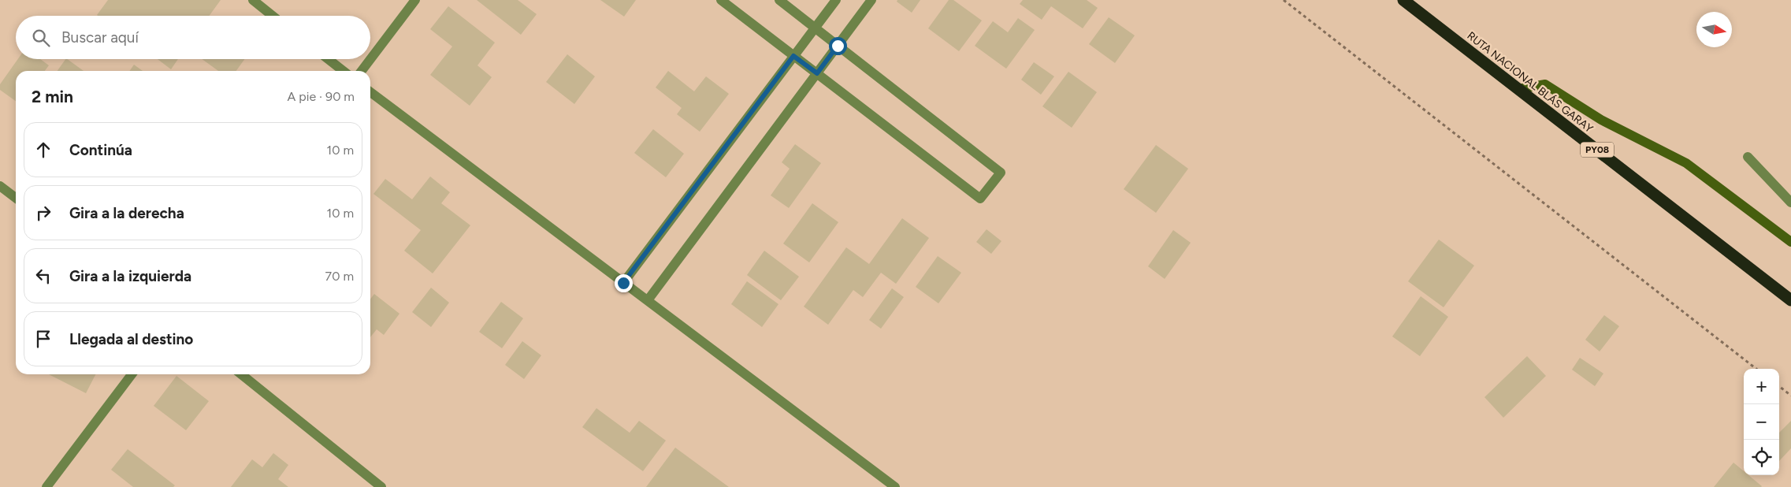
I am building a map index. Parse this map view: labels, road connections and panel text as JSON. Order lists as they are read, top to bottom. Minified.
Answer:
{"streets":{"highway":["RUTA NACIONAL BLÁS GARAY","PY08"]},"north":"right","page":{"search":"Buscar aquí","heading":["2 min","A pie · 90 m"],"list":[["Continúa","10 m"],["Gira a la derecha","10 m"],["Gira a la izquierda","70 m"],"Llegada al destino"],"map_buttons":["+","−"]}}
